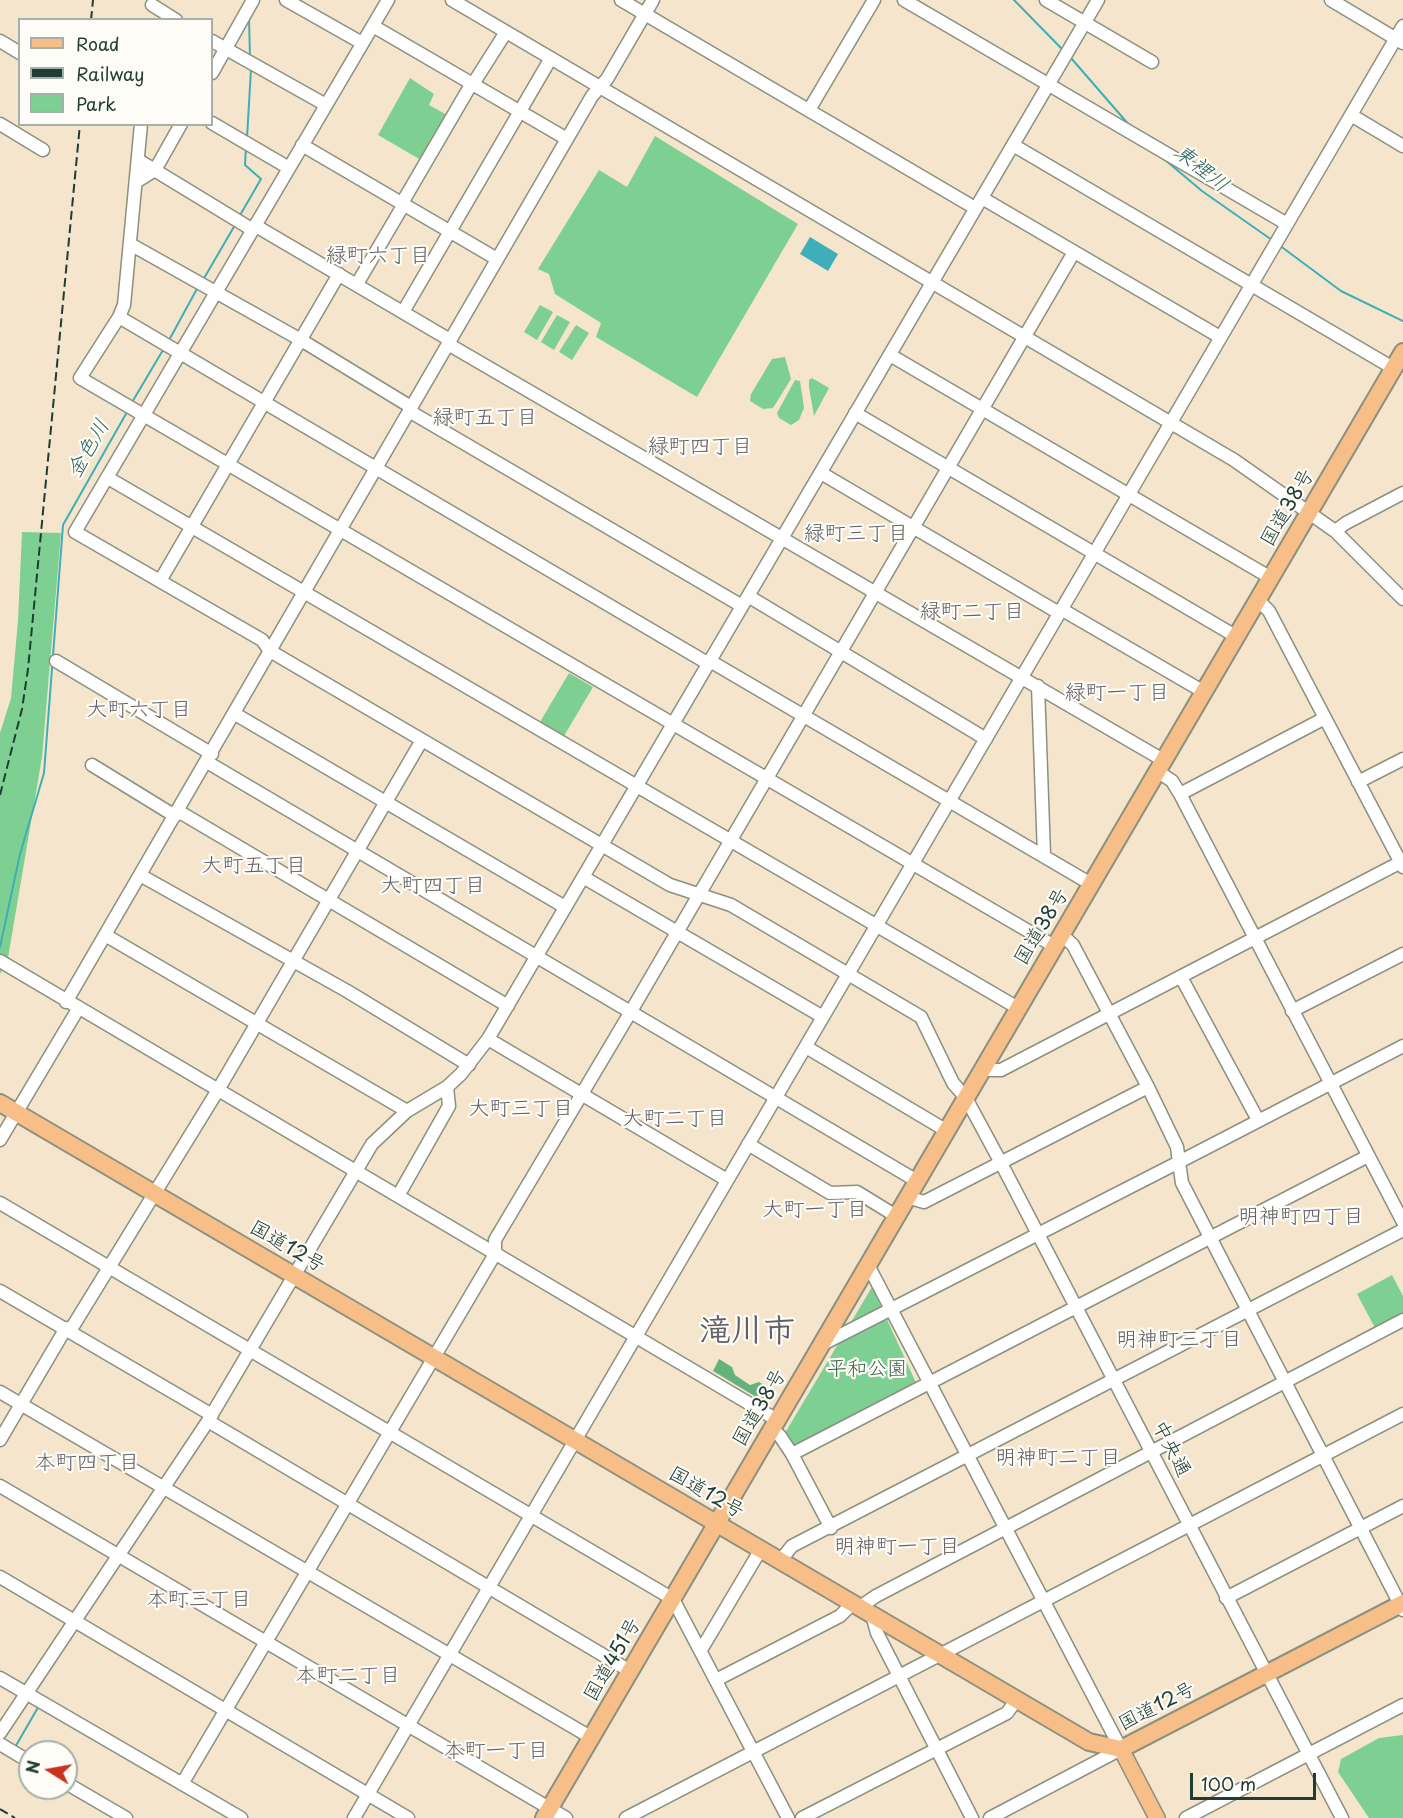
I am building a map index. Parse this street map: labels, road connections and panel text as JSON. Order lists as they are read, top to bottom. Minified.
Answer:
{"streets":{"highway":["国道38号","国道12号","国道451号"],"street":["中央通"]},"crossings":[["国道38号","国道12号"],["国道38号","中央通"],["国道38号","国道451号"],["国道12号","中央通"],["国道12号","国道451号"]],"districts":["緑町六丁目","緑町五丁目","緑町四丁目","緑町三丁目","緑町二丁目","緑町一丁目","大町六丁目","大町五丁目","大町四丁目","大町三丁目","大町二丁目","大町一丁目","明神町四丁目","滝川市","明神町三丁目","明神町二丁目","本町四丁目","明神町一丁目","本町三丁目","本町二丁目","本町一丁目"],"water":["東裡川","金色川"],"parks":["平和公園"],"legend":["Road","Railway","Park"],"scale_bar":"100 m","north":"left"}
